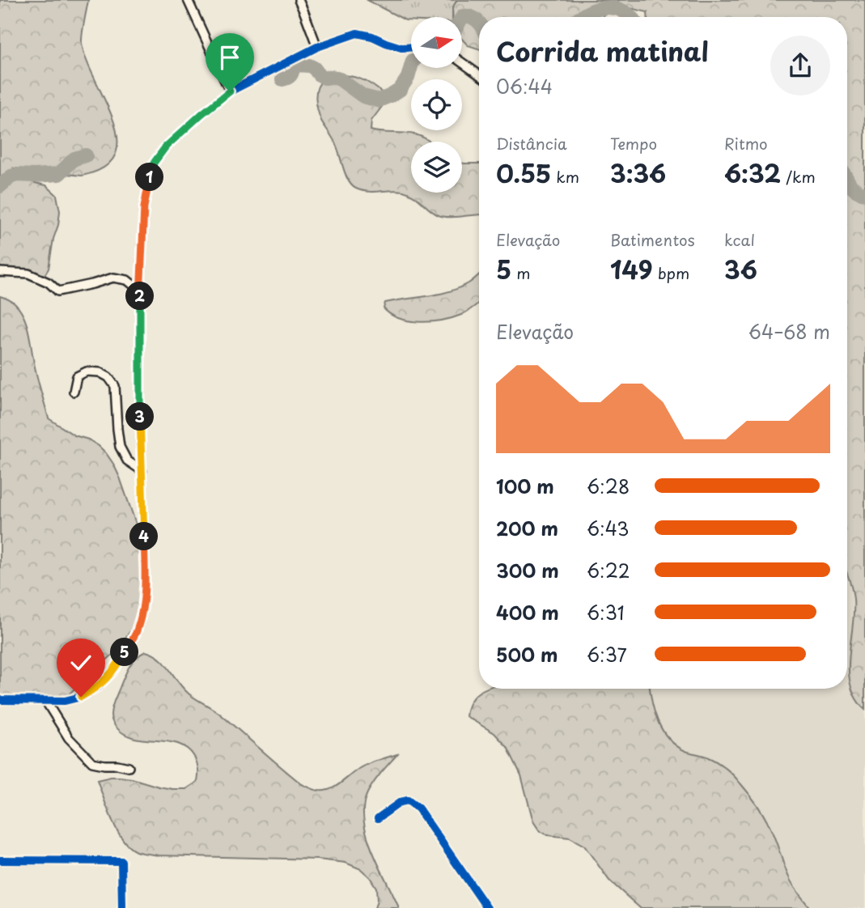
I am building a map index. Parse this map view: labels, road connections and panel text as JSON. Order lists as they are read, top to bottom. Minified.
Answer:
{"north":"right","page":{"heading":["Corrida matinal","06:44"],"stats":[["Distância","0.55 km"],["Tempo","3:36"],["Ritmo","6:32 /km"],["Elevação","5 m"],["Batimentos","149 bpm"],["kcal","36"]],"pins":["1","2","3","4","5"],"chart":["Elevação","64–68 m"],"list":[{"name":"100 m","note":"6:28"},{"name":"200 m","note":"6:43"},{"name":"300 m","note":"6:22"},{"name":"400 m","note":"6:31"},{"name":"500 m","note":"6:37"}]}}
